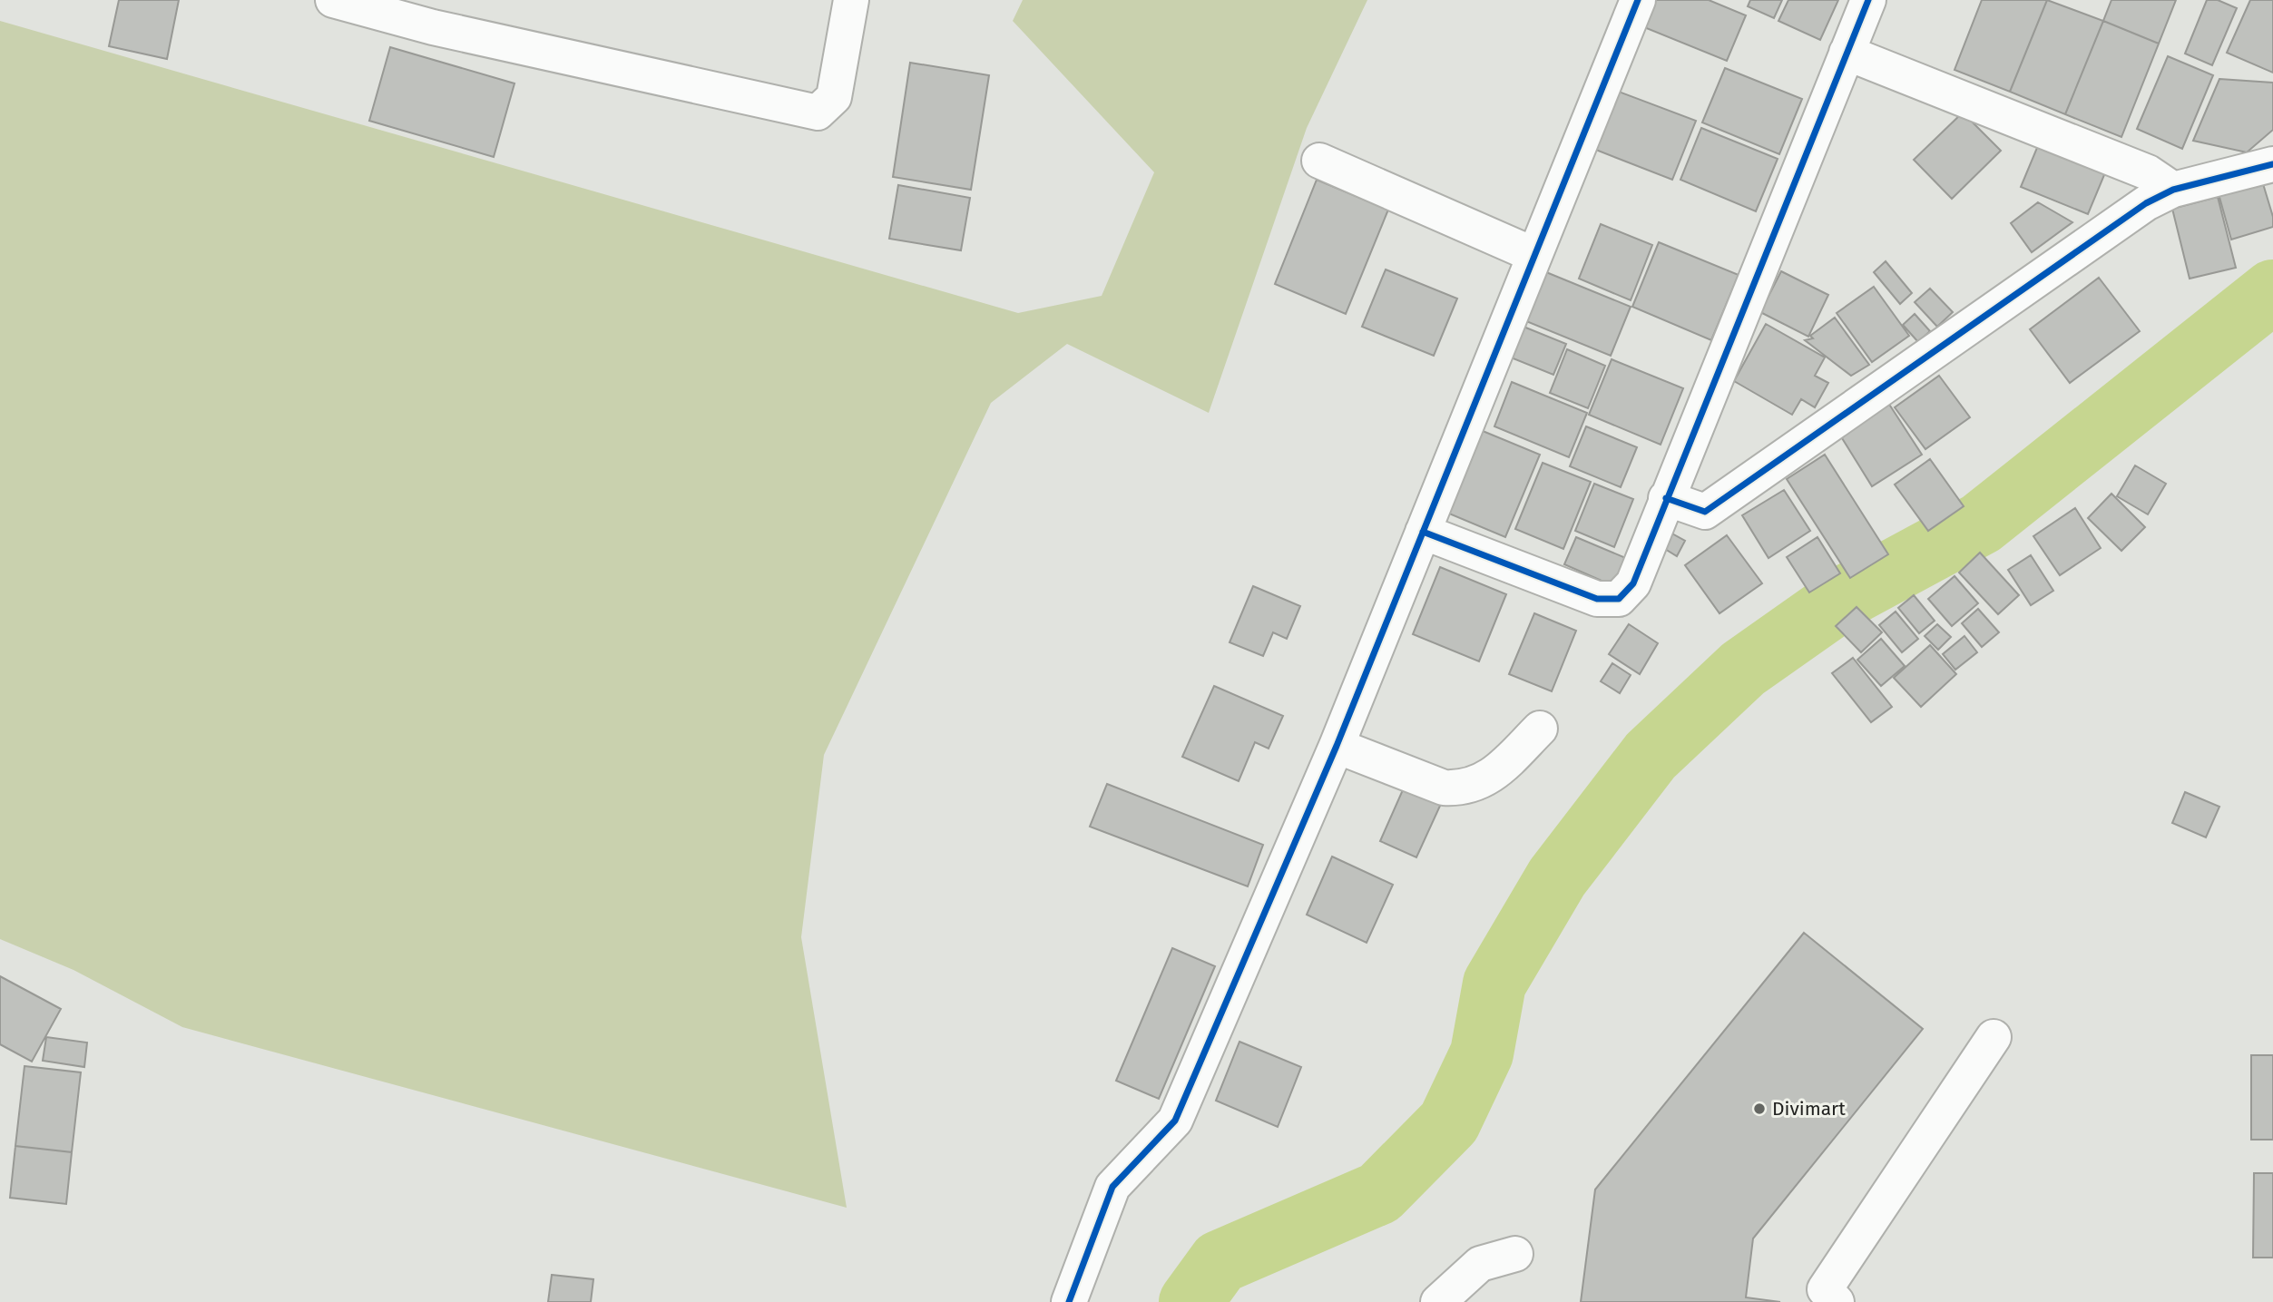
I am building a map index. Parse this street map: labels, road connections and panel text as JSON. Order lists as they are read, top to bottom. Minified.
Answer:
{"places":["Divimart"]}
